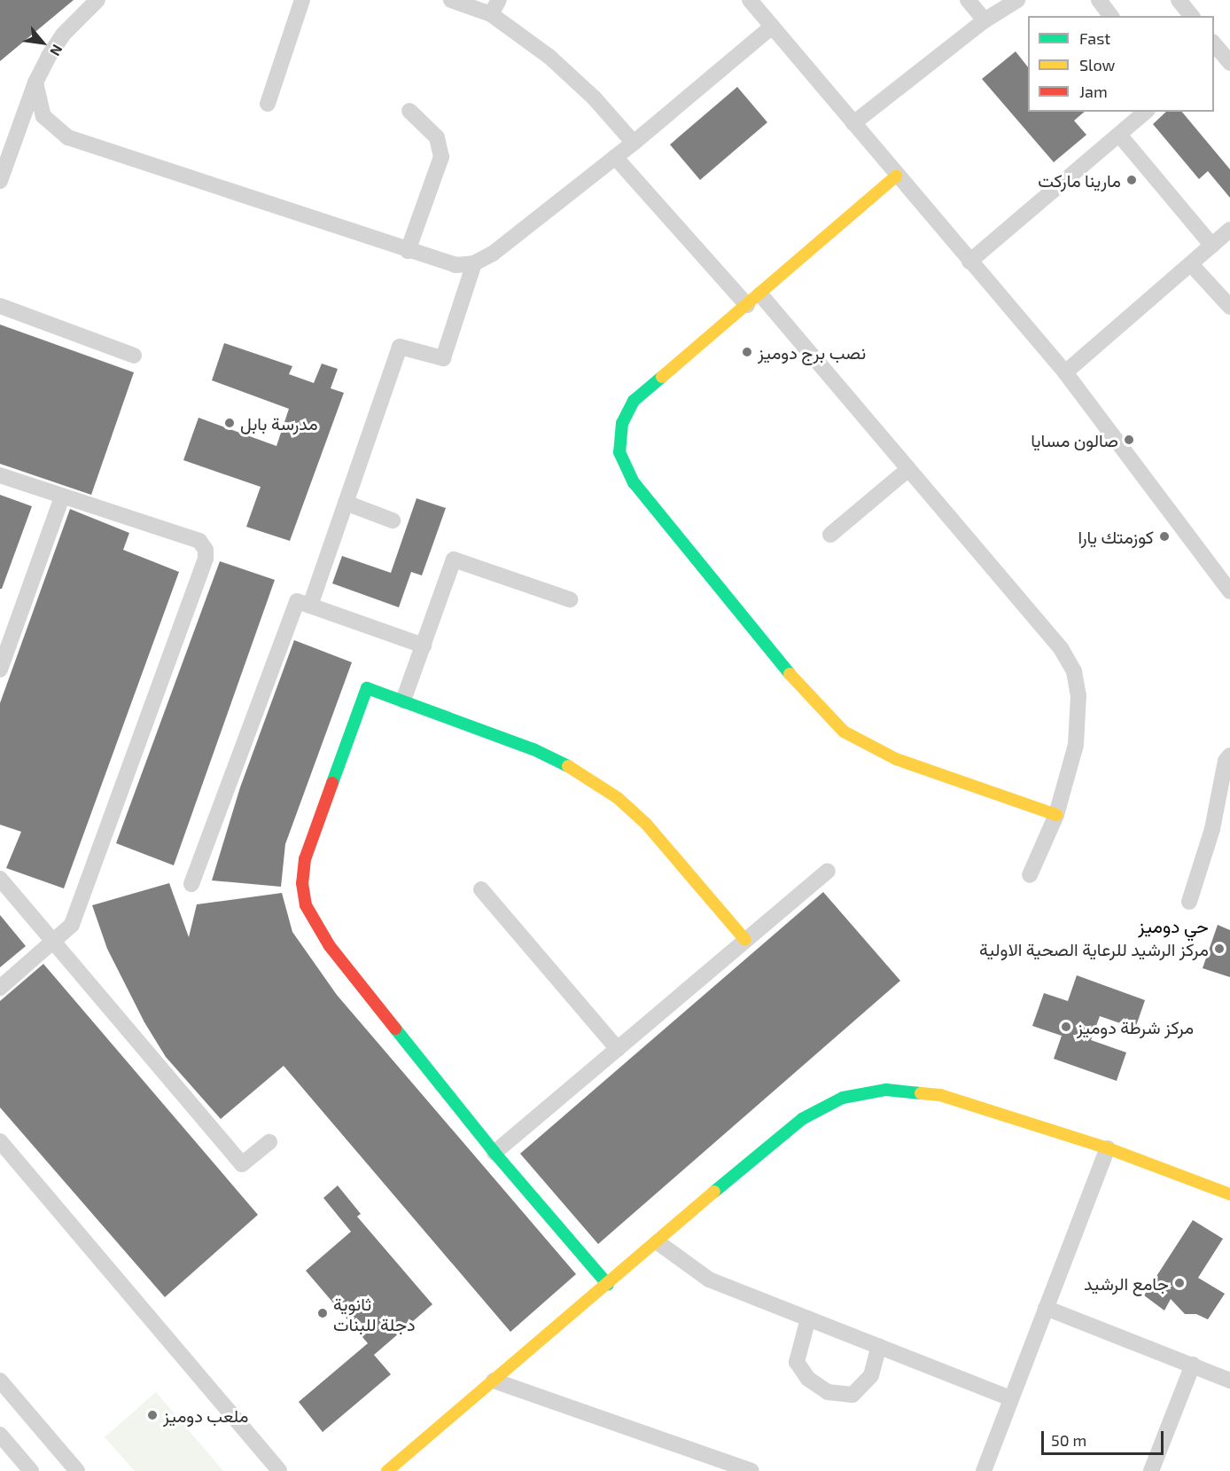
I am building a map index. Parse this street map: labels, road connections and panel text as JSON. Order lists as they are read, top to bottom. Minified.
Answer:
{"districts":["حي دوميز"],"places":["مارينا ماركت","نصب برج دوميز","مدرسة بابل","صالون مسايا","كوزمتك يارا","مركز الرشيد للرعاية الصحية الاولية","مركز شرطة دوميز","جامع الرشيد","ثانوية دجلة للبنات","ملعب دوميز"],"legend":["Fast","Slow","Jam"],"scale_bar":"50 m","north":"bottom right"}
